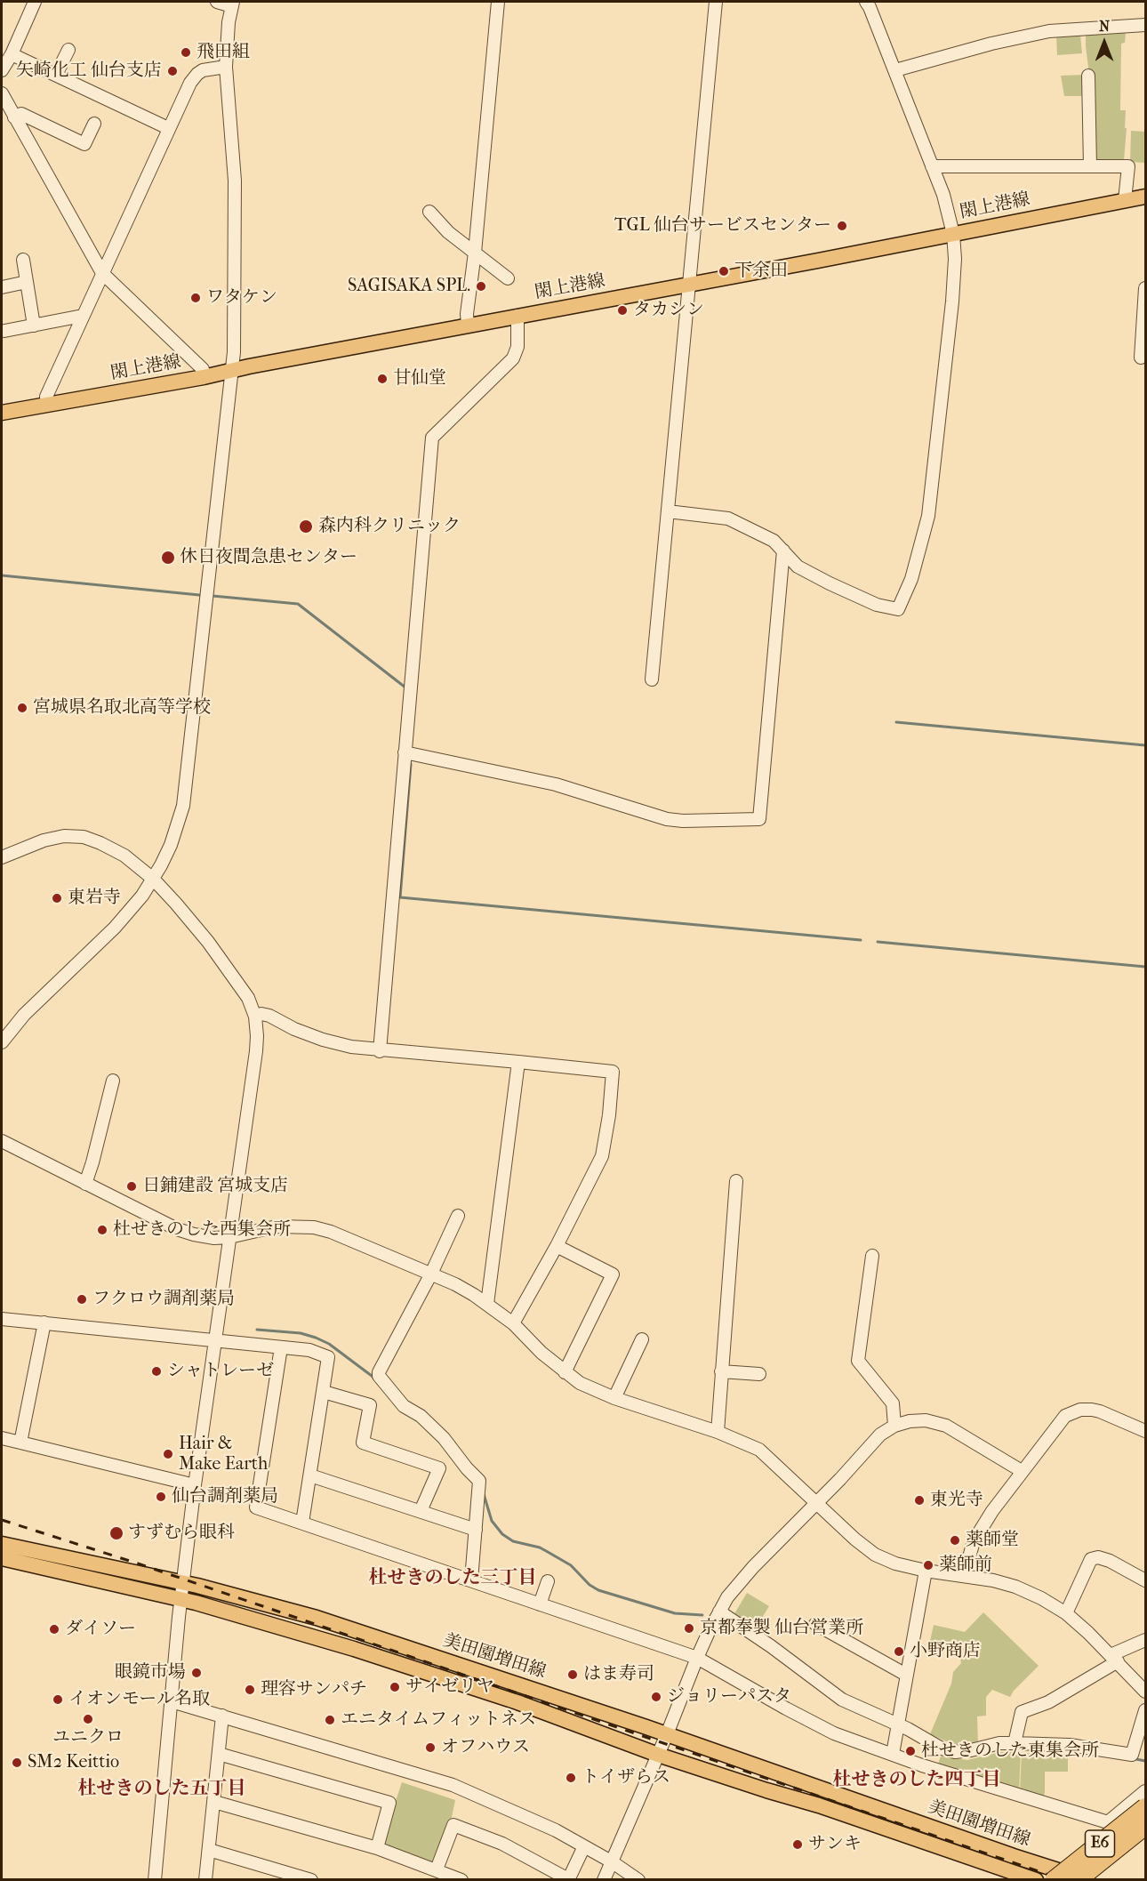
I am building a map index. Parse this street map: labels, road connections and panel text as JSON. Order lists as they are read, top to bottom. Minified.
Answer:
{"streets":{"highway":["E6"],"main road":["閖上港線","美田園増田線"]},"districts":["杜せきのした三丁目","杜せきのした四丁目","杜せきのした五丁目"],"places":["飛田組","矢崎化工 仙台支店","TGL 仙台サービスセンター","下余田","SAGISAKA SPL.","ワタケン","タカシン","甘仙堂","森内科クリニック","休日夜間急患センター","宮城県名取北高等学校","東岩寺","日鋪建設 宮城支店","杜せきのした西集会所","フクロウ調剤薬局","シャトレーゼ","Hair & Make Earth","仙台調剤薬局","東光寺","すずむら眼科","薬師堂","薬師前","京都奉製 仙台営業所","ダイソー","小野商店","眼鏡市場","はま寿司","サイゼリヤ","理容サンパチ","ジョリーパスタ","イオンモール名取","ユニクロ","エニタイムフィットネス","オフハウス","杜せきのした東集会所","SM2 Keittio","トイザらス","サンキ"],"north":"top"}
